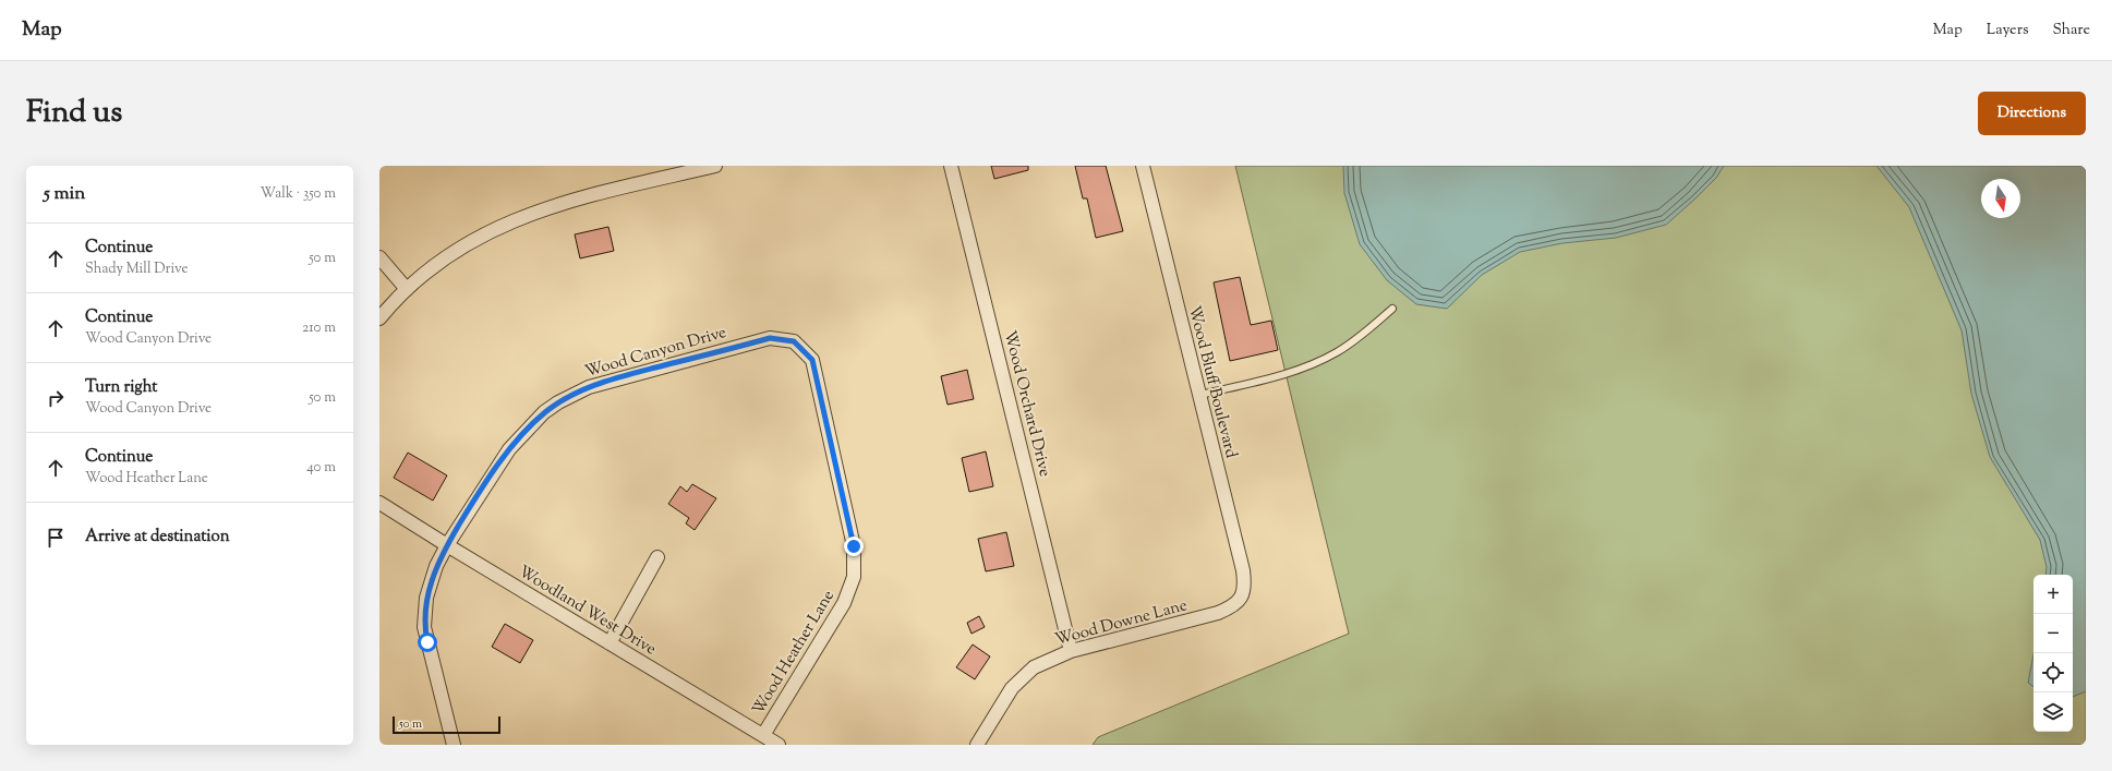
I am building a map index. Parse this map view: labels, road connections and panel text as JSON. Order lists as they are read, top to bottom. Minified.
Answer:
{"streets":{"street":["Wood Canyon Drive","Wood Bluff Boulevard","Wood Orchard Drive","Woodland West Drive","Wood Downe Lane","Wood Heather Lane"]},"crossings":[["Wood Canyon Drive","Woodland West Drive"],["Wood Canyon Drive","Wood Heather Lane"],["Wood Bluff Boulevard","Wood Downe Lane"],["Wood Orchard Drive","Wood Downe Lane"],["Woodland West Drive","Wood Heather Lane"]],"scale_bar":"50 m","north":"bottom","page":{"header":"Map","nav":["Map","Layers","Share"],"title":"Find us","buttons":"Directions","heading":["5 min","Walk · 350 m"],"list":[["Continue","Shady Mill Drive","50 m"],["Continue","Wood Canyon Drive","210 m"],["Turn right","Wood Canyon Drive","50 m"],["Continue","Wood Heather Lane","40 m"],"Arrive at destination"],"map_buttons":["+","−"],"scale":"50 m"}}
